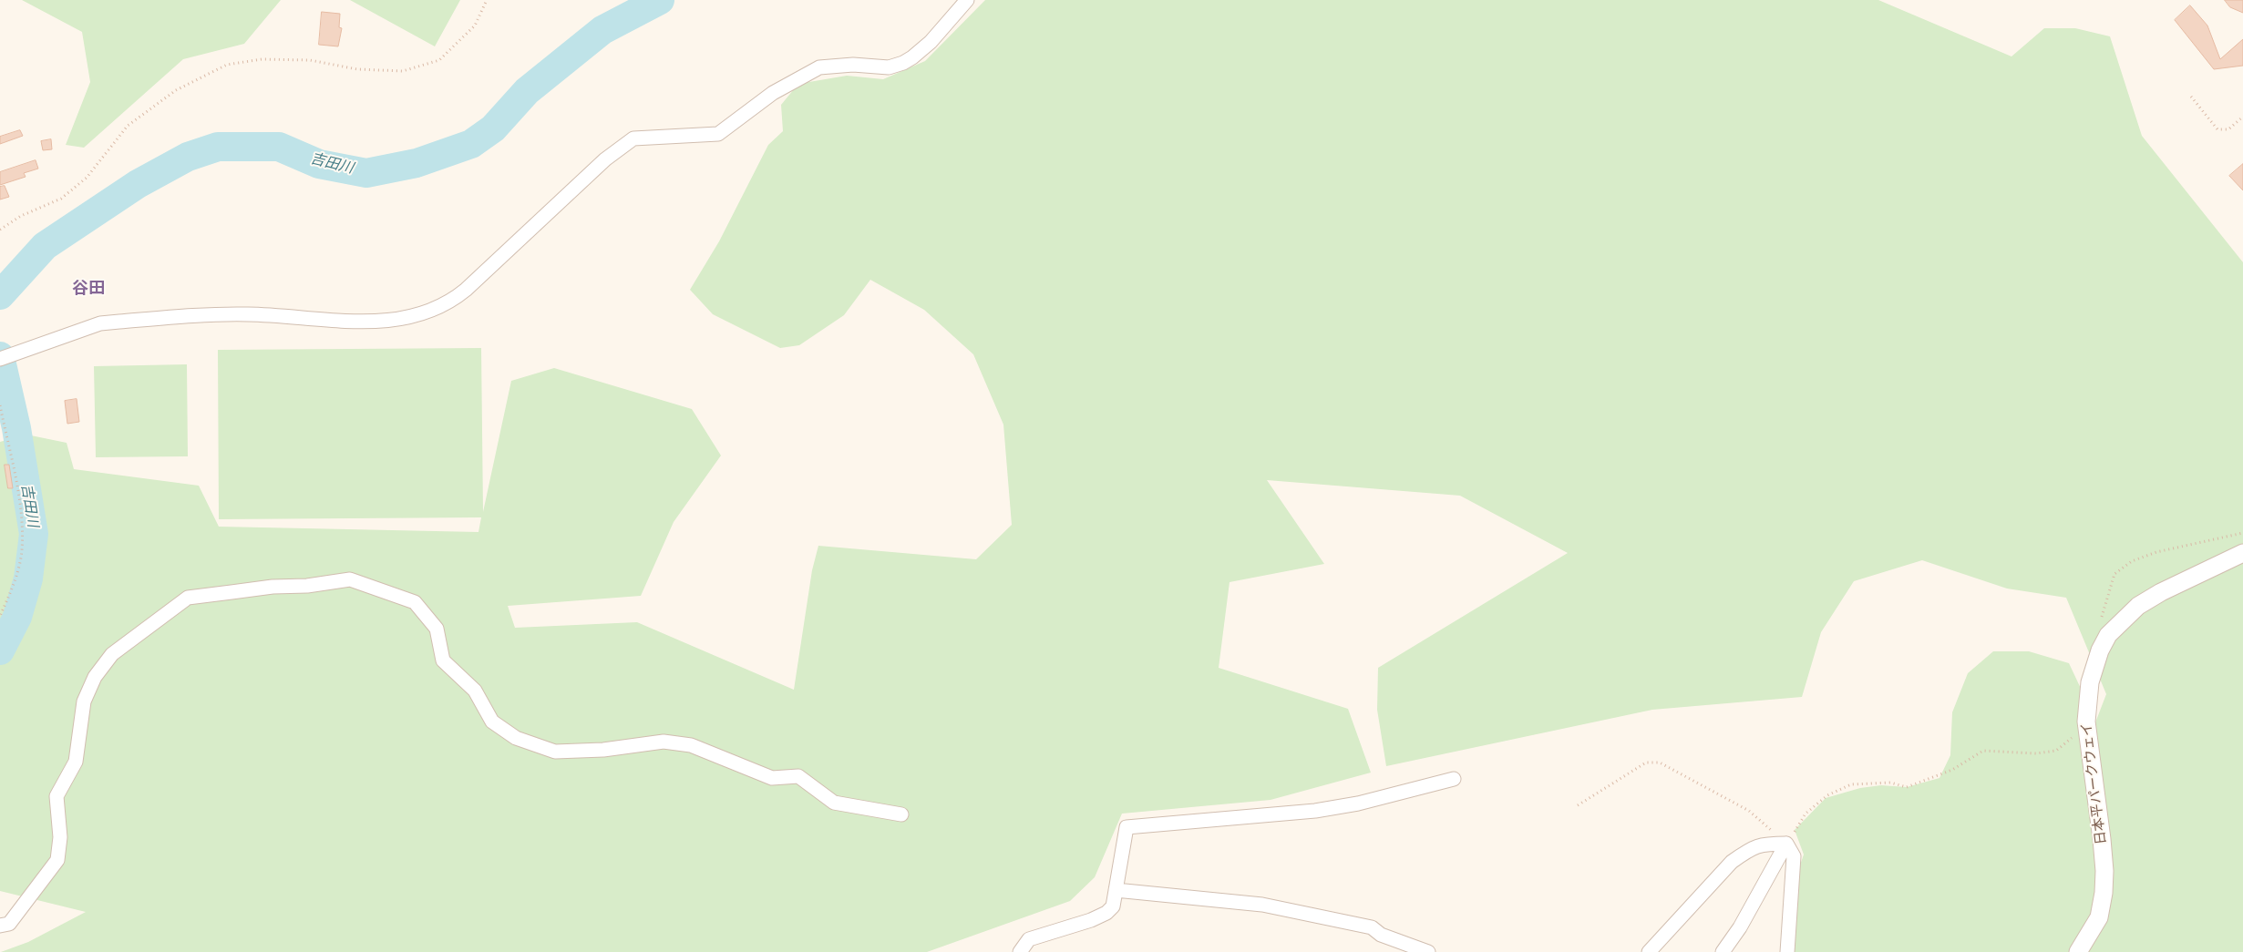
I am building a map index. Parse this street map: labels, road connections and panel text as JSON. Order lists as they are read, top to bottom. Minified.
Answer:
{"streets":{"street":["日本平パークウェイ"]},"districts":["谷田"],"water":["吉田川"]}
